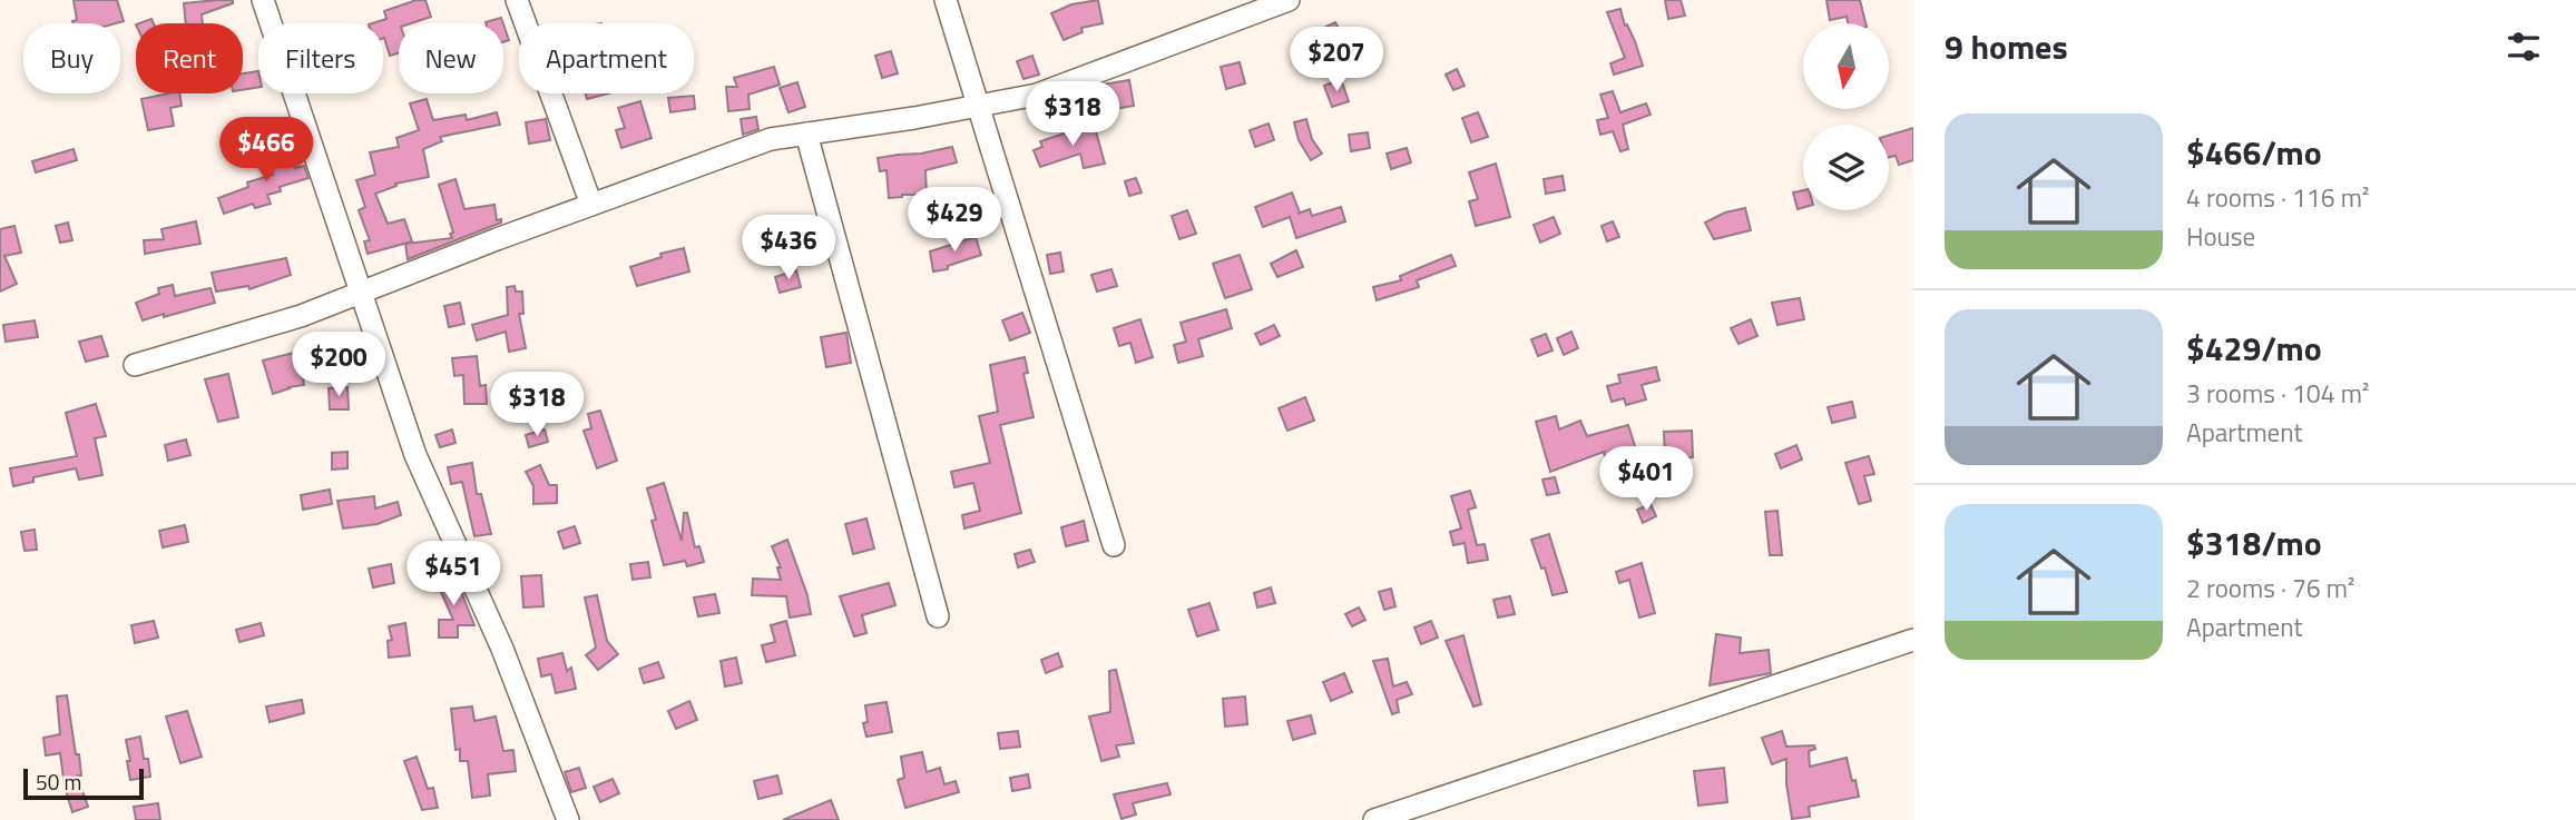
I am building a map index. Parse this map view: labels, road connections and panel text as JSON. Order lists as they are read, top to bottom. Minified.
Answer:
{"scale_bar":"50 m","north":"bottom","page":{"heading":"9 homes","chip":["Buy","Rent","Filters","New","Apartment"],"price":["$207","$318","$466","$429","$436","$200","$318","$401","$451"],"list":[{"name":"$466/mo","note":"4 rooms · 116 m² · House"},{"name":"$429/mo","note":"3 rooms · 104 m² · Apartment"},{"name":"$318/mo","note":"2 rooms · 76 m² · Apartment"}],"scale":"50 m"}}
